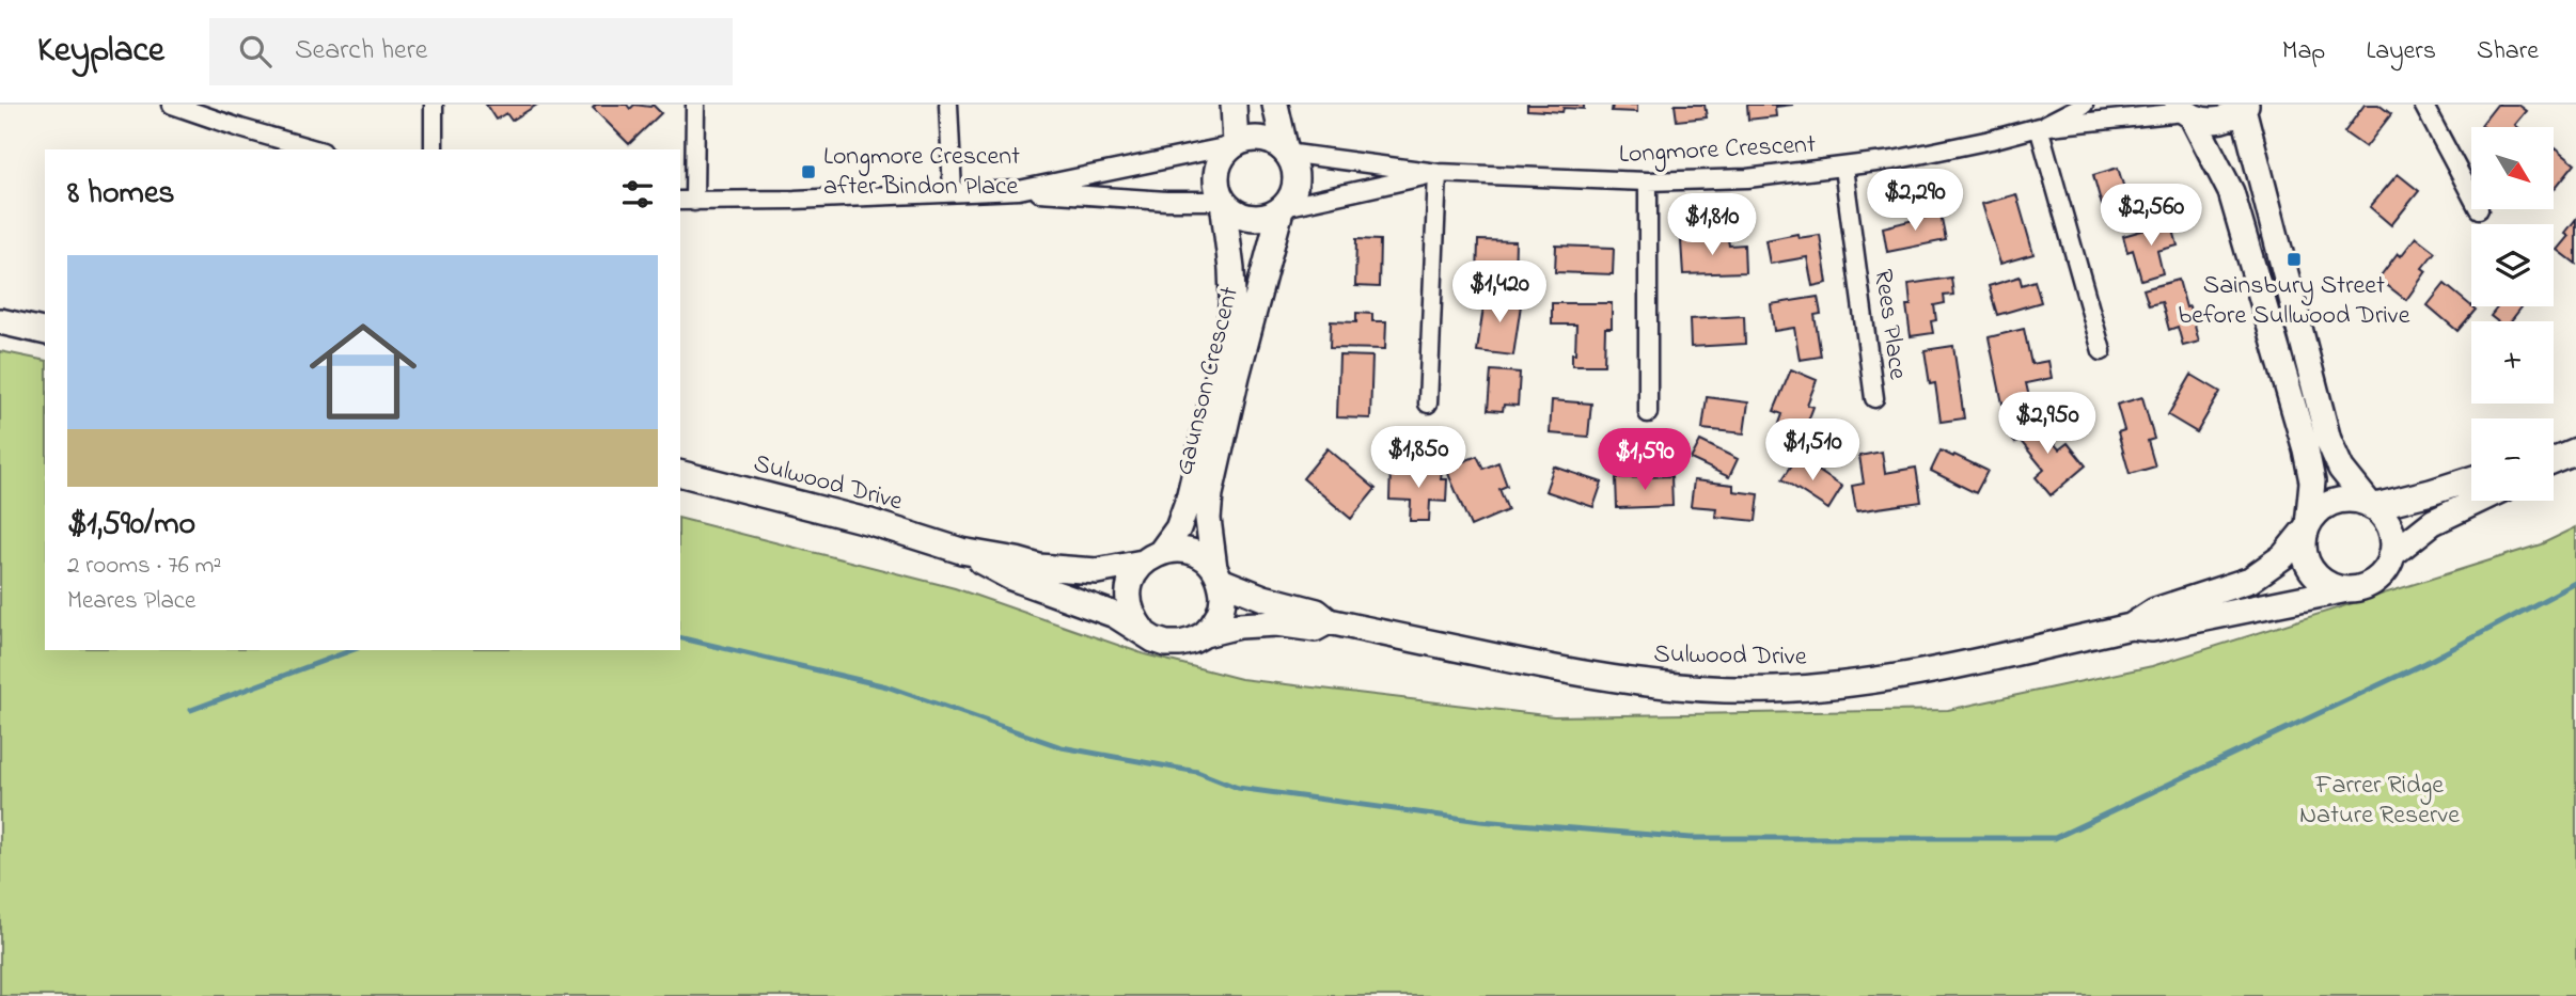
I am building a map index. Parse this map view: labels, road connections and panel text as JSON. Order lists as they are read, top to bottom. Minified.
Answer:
{"streets":{"main road":["Gaunson Crescent","Sulwood Drive"],"street":["Longmore Crescent","Rees Place"]},"crossings":[["Longmore Crescent","Rees Place"],["Longmore Crescent","Gaunson Crescent"],["Gaunson Crescent","Sulwood Drive"]],"parks":["Farrer Ridge Nature Reserve"],"places":{"transit":["Longmore Crescent after Bindon Place","Sainsbury Street before Sullwood Drive"]},"north":"bottom right","page":{"header":"Keyplace","search":"Search here","nav":["Map","Layers","Share"],"map_buttons":["+","−"],"heading":"8 homes","price":["$2,290","$2,560","$1,810","$1,420","$2,950","$1,510","$1,850","$1,590"],"list":[{"name":"$1,590/mo","note":"2 rooms · 76 m² · Meares Place"}]}}
